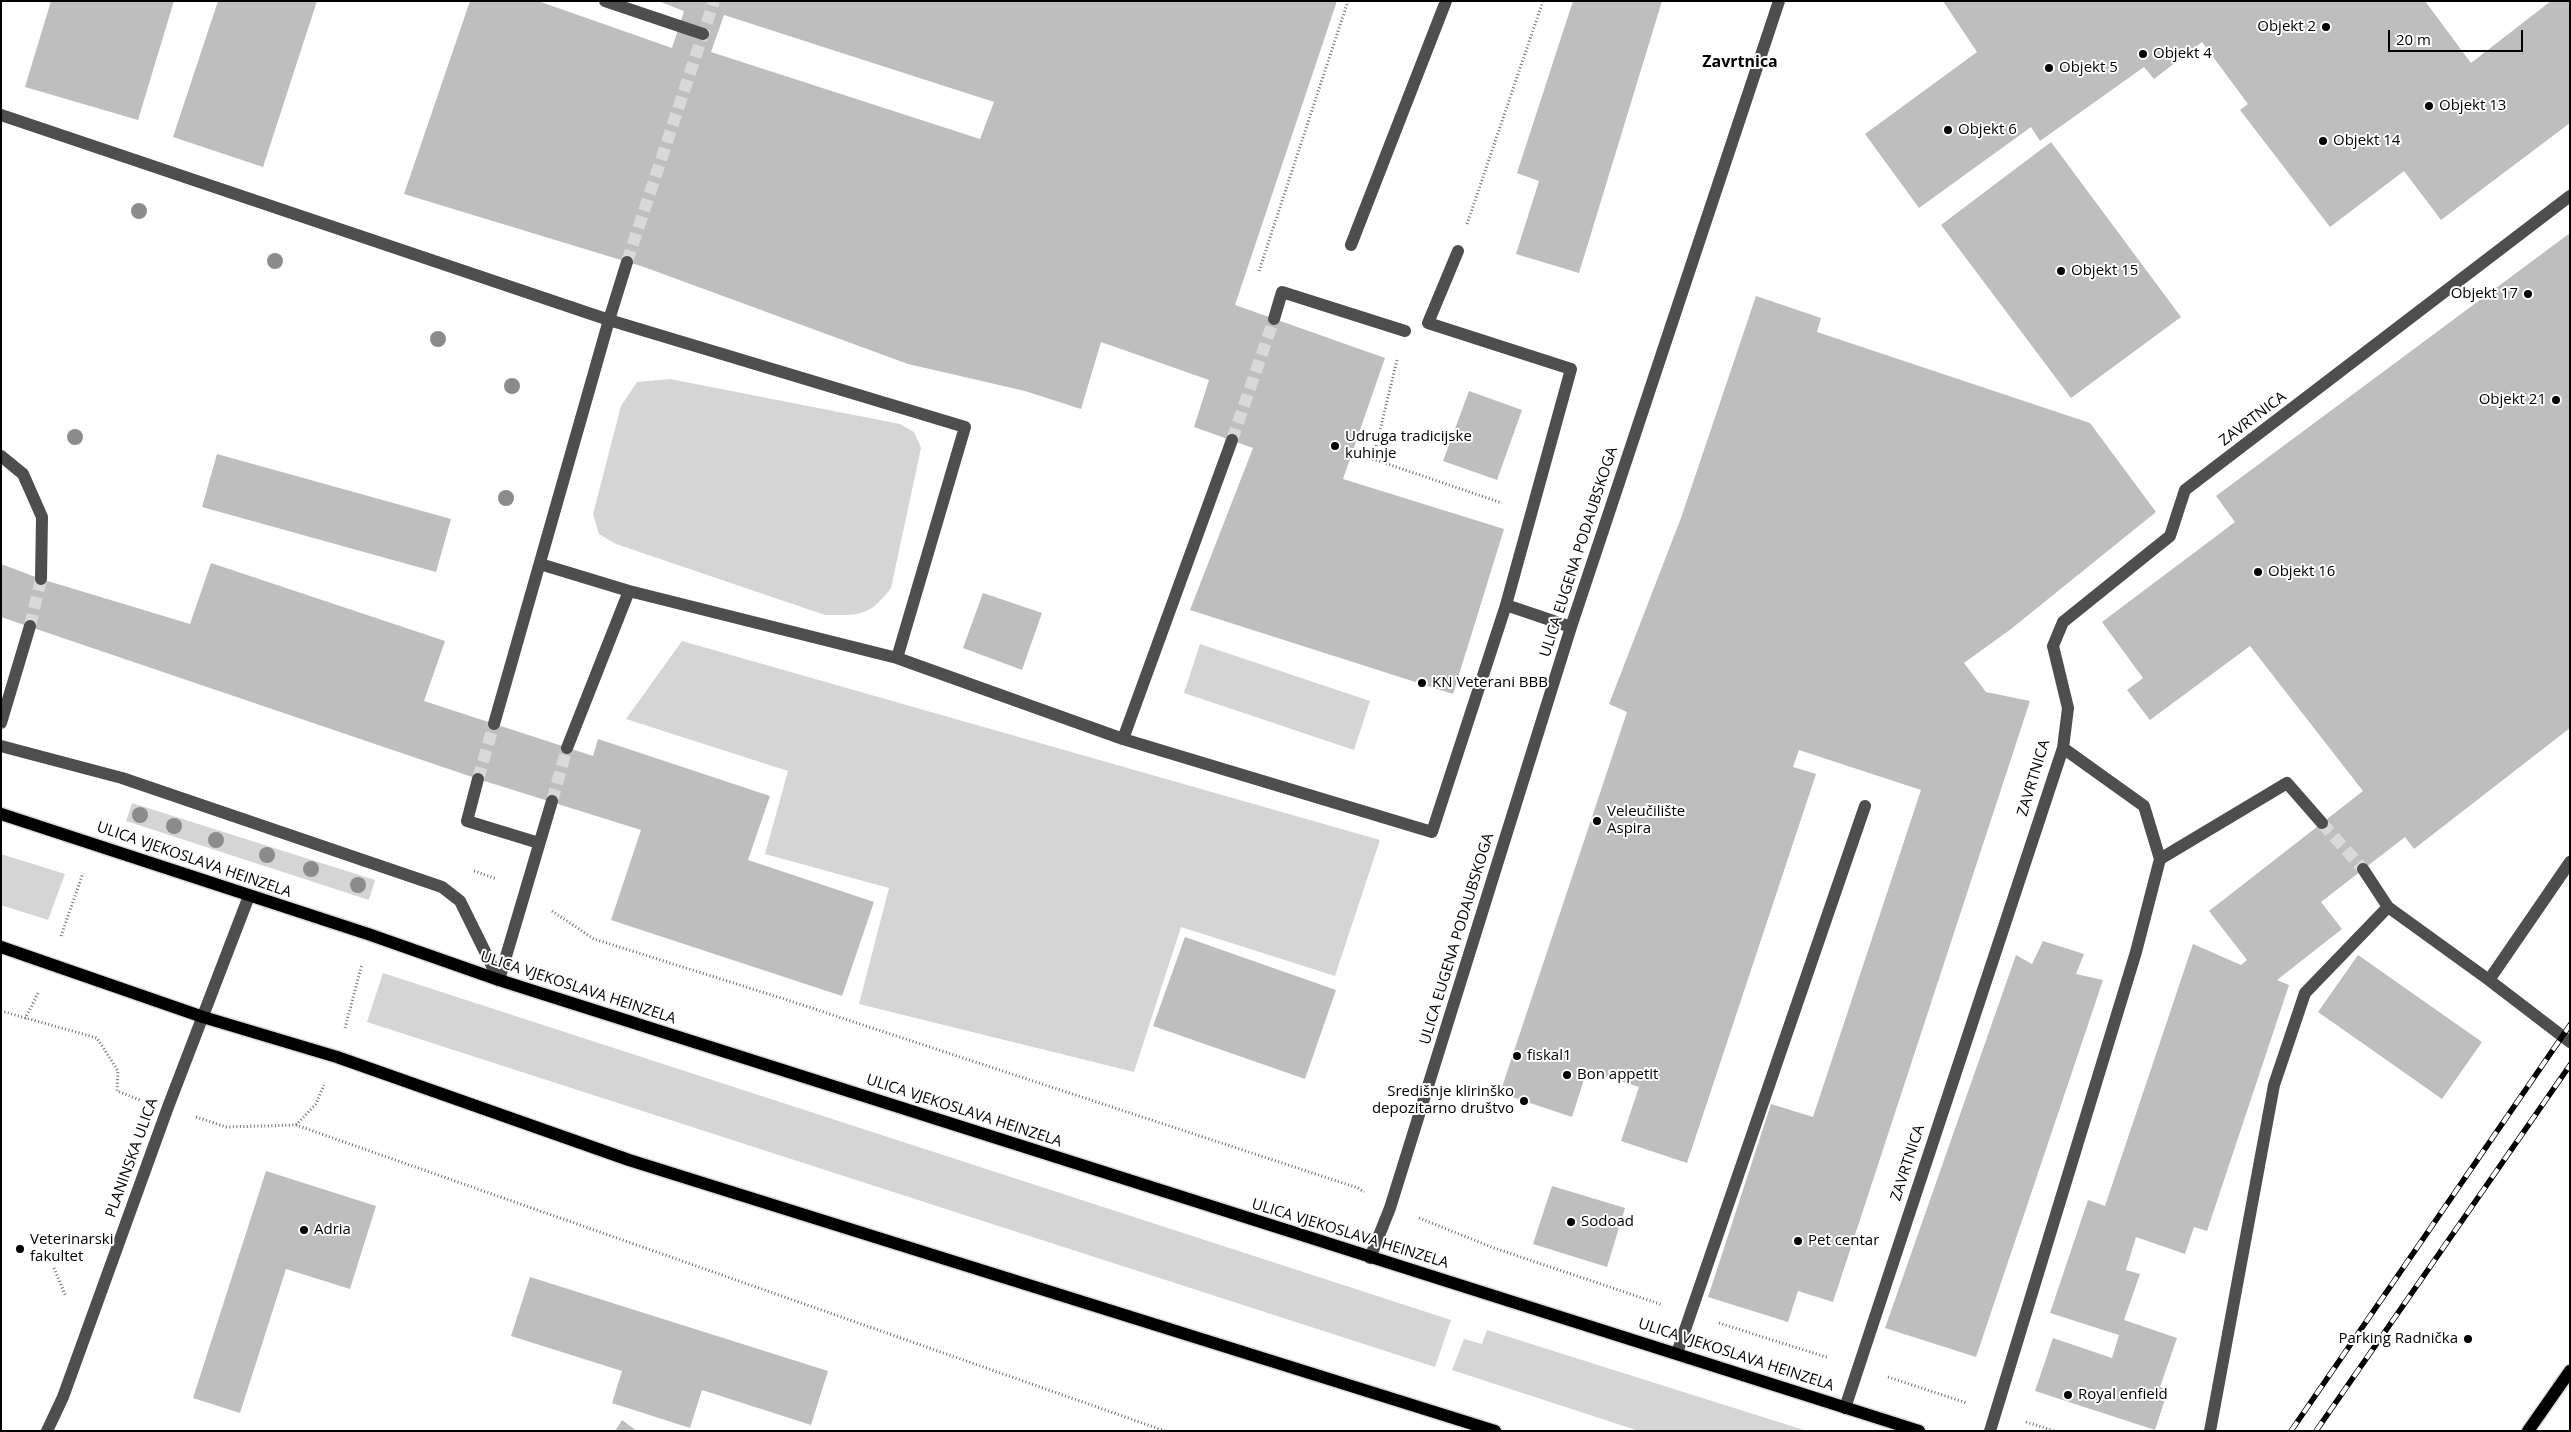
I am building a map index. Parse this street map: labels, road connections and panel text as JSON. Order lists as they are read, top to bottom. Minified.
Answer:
{"streets":{"main road":["ULICA VJEKOSLAVA HEINZELA"],"street":["ZAVRTNICA","ULICA EUGENA PODAUBSKOGA","PLANINSKA ULICA"]},"crossings":[["ZAVRTNICA","ULICA VJEKOSLAVA HEINZELA"],["ULICA EUGENA PODAUBSKOGA","ULICA VJEKOSLAVA HEINZELA"],["ULICA VJEKOSLAVA HEINZELA","PLANINSKA ULICA"]],"districts":["Zavrtnica"],"places":["Objekt 2","Objekt 4","Objekt 5","Objekt 13","Objekt 6","Objekt 14","Objekt 15","Objekt 17","Objekt 21","Udruga tradicijske kuhinje","Objekt 16","KN Veterani BBB","Veleučilište Aspira","fiskal1","Bon appetit","Središnje klirinško depozitarno društvo","Sodoad","Adria","Pet centar","Veterinarski fakultet","Parking Radnička","Royal enfield"],"scale_bar":"20 m"}
